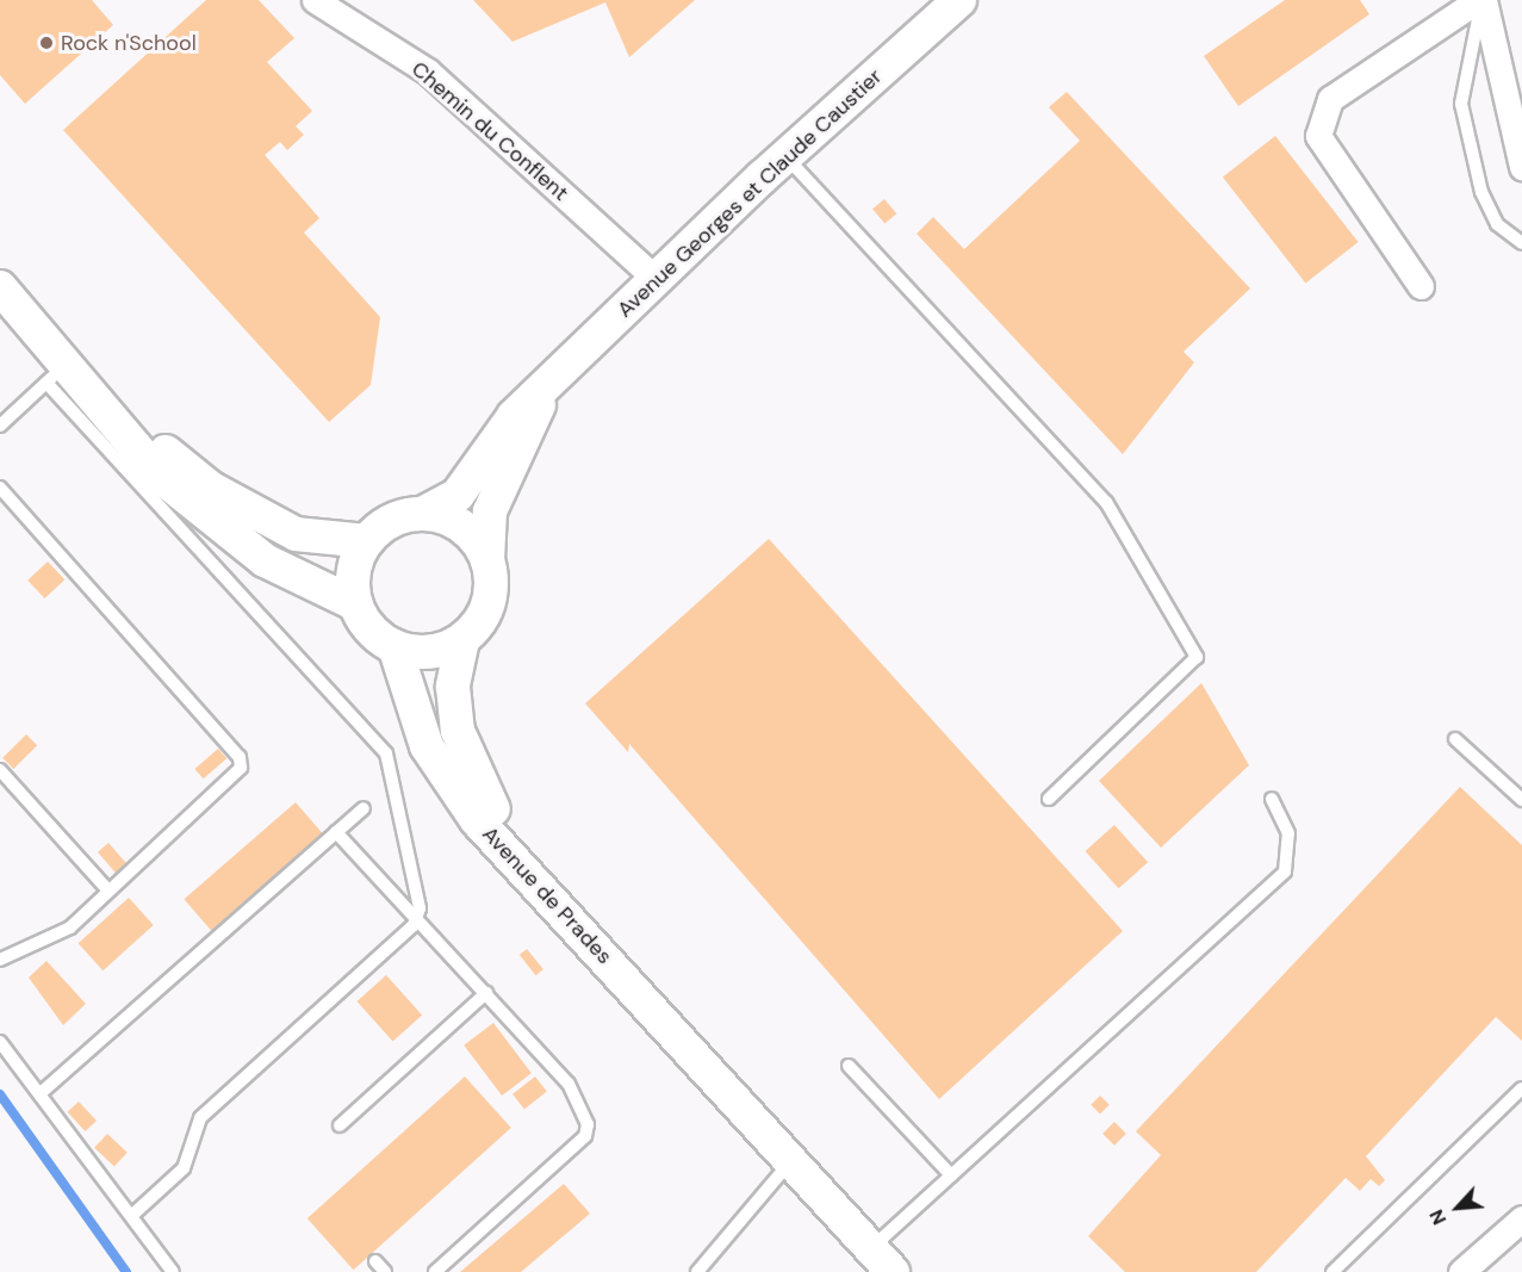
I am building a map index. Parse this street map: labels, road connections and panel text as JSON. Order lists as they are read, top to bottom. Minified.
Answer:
{"streets":{"main road":["Avenue Georges et Claude Caustier","Avenue de Prades"],"street":["Chemin du Conflent"]},"crossings":[["Chemin du Conflent","Avenue Georges et Claude Caustier"],["Avenue Georges et Claude Caustier","Avenue de Prades"]],"places":["Rock n'School"],"north":"bottom left"}
